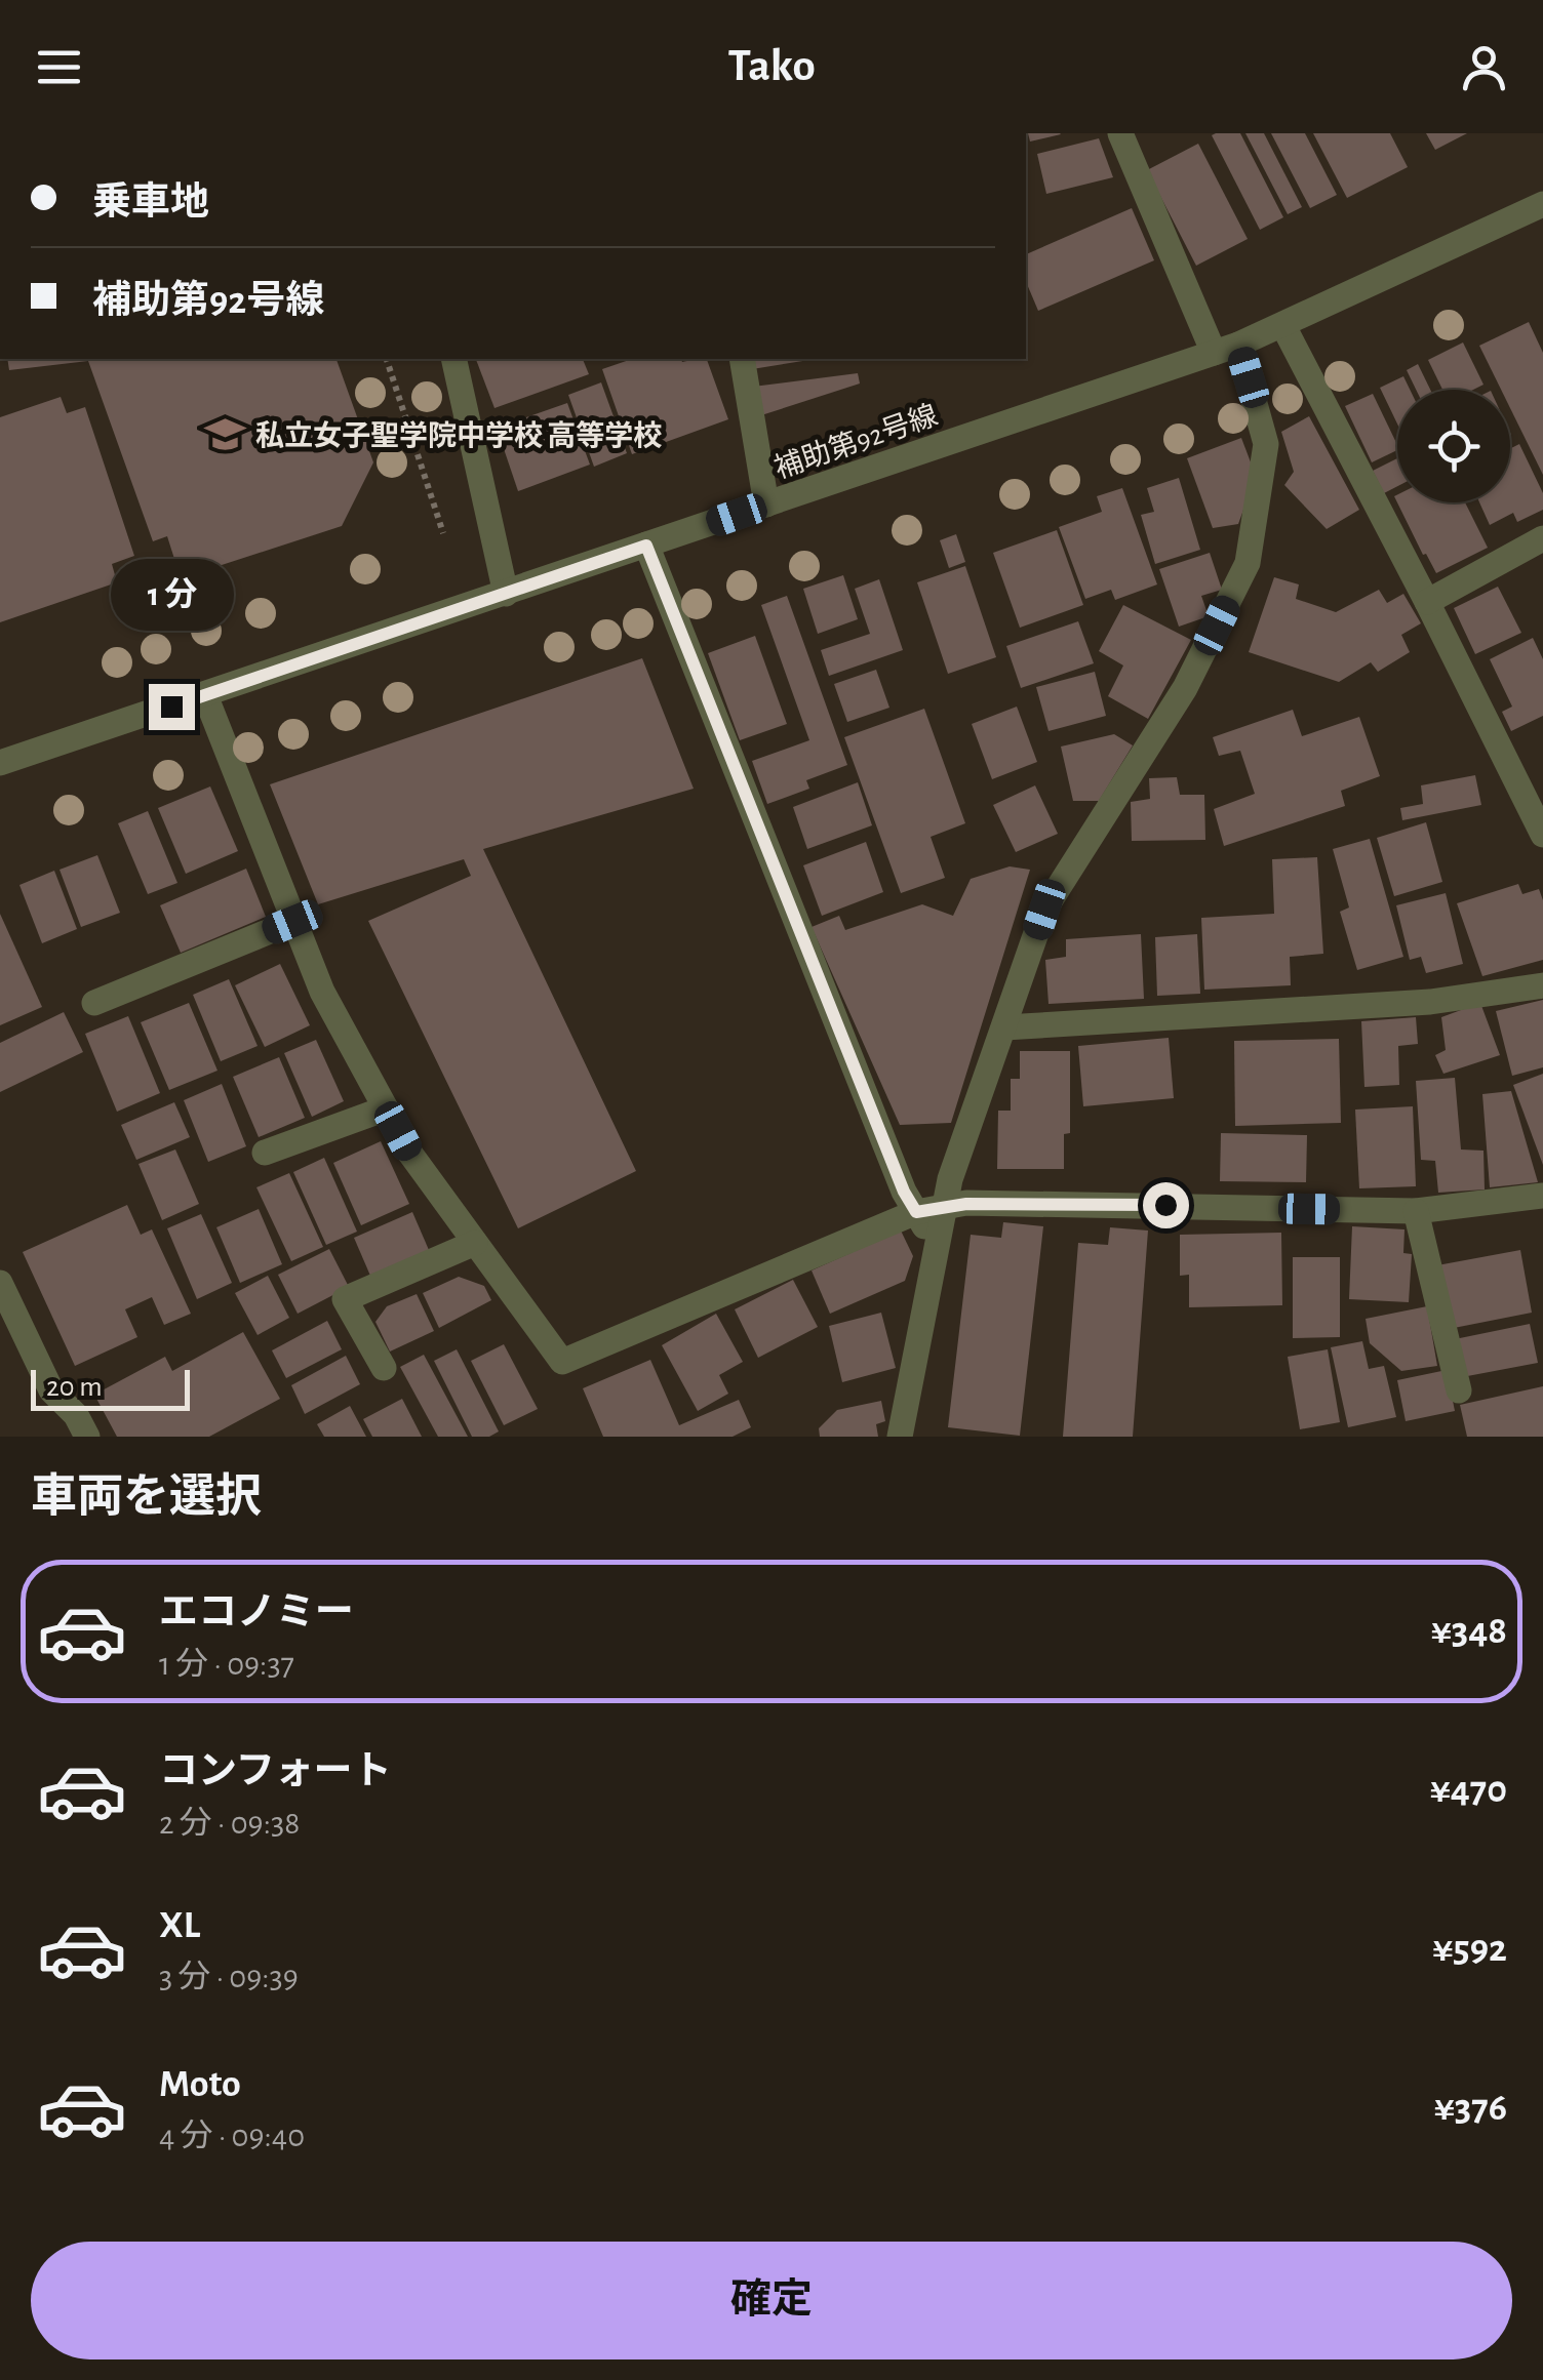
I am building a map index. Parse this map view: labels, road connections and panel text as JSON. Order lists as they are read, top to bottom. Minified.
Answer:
{"streets":{"street":["補助第92号線"]},"places":{"school or university":["私立女子聖学院中学校 高等学校"]},"scale_bar":"20 m","page":{"header":"Tako","banner":["乗車地","補助第92号線"],"bubble":"1 分","scale":"20 m","heading":"車両を選択","list":[{"name":"エコノミー","note":"1 分 · 09:37","value":"¥348"},{"name":"コンフォート","note":"2 分 · 09:38","value":"¥470"},{"name":"XL","note":"3 分 · 09:39","value":"¥592"},{"name":"Moto","note":"4 分 · 09:40","value":"¥376"}],"buttons":"確定"}}
